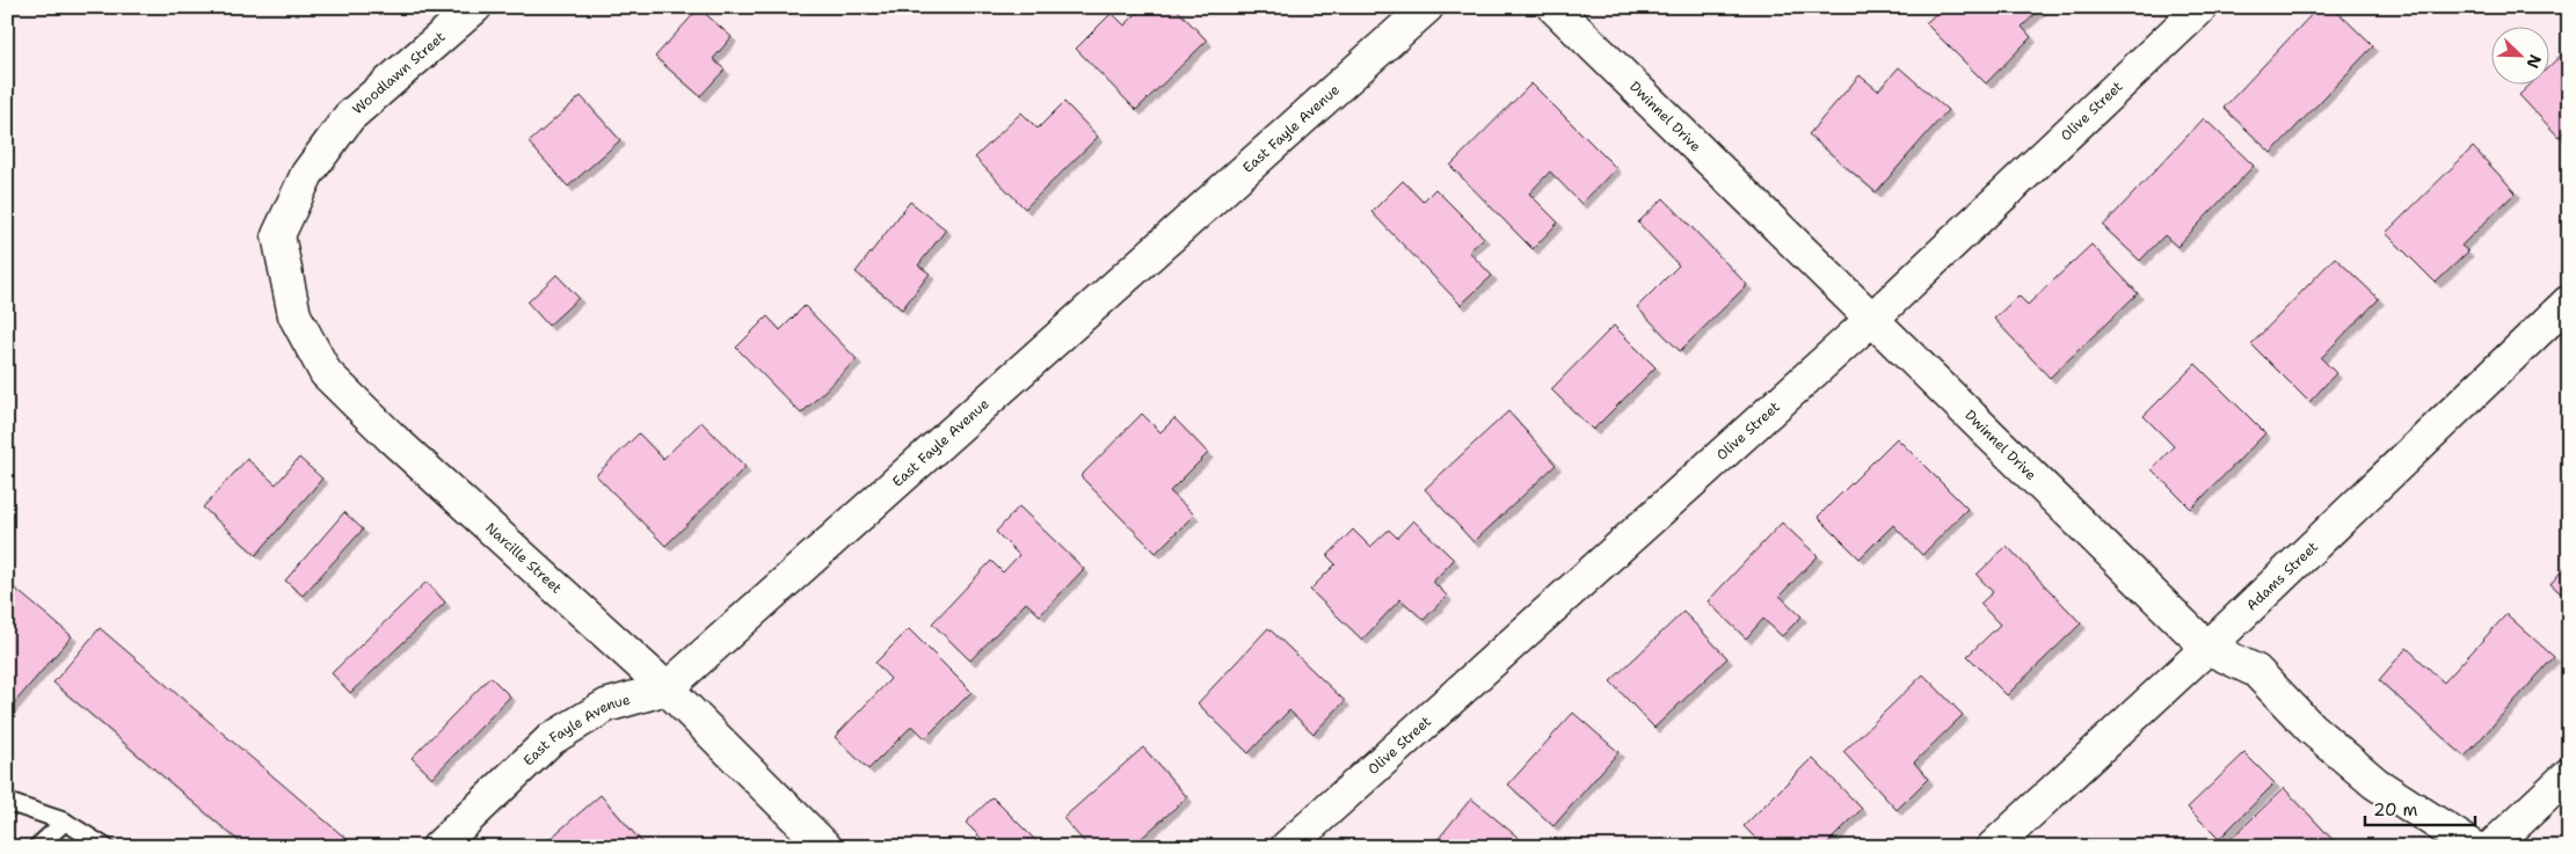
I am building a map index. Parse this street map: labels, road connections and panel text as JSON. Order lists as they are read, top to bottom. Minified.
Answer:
{"streets":{"street":["Woodlawn Street","Olive Street","Dwinnel Drive","East Fayle Avenue","Narcille Street","Adams Street"]},"crossings":[["Woodlawn Street","Narcille Street"],["Olive Street","Dwinnel Drive"],["Dwinnel Drive","Adams Street"],["East Fayle Avenue","Narcille Street"]],"scale_bar":"20 m","north":"bottom right"}
